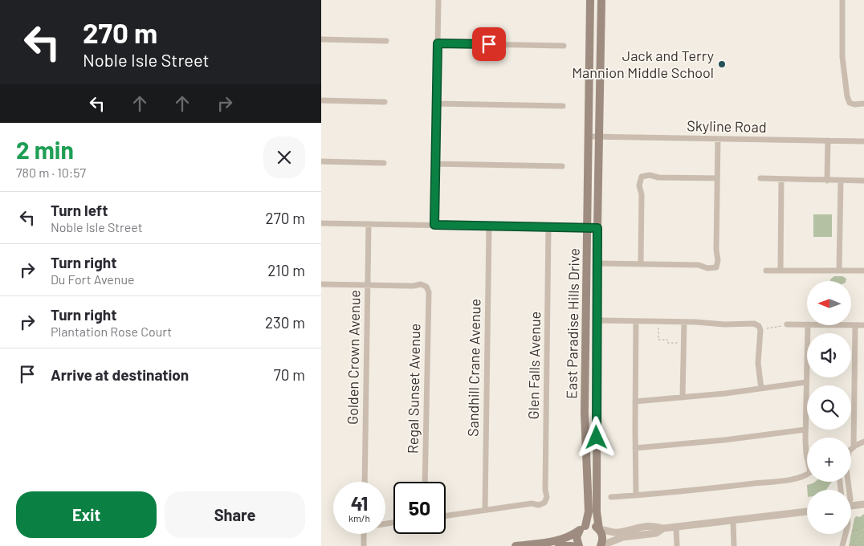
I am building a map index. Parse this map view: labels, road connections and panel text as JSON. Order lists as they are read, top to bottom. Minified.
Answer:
{"streets":{"main road":["East Paradise Hills Drive"],"street":["Skyline Road","Golden Crown Avenue","Glen Falls Avenue","Sandhill Crane Avenue","Regal Sunset Avenue"]},"crossings":[["Skyline Road","East Paradise Hills Drive"],["Golden Crown Avenue","Regal Sunset Avenue"],["Glen Falls Avenue","Sandhill Crane Avenue"]],"places":["Jack and Terry Mannion Middle School"],"north":"left","page":{"turn":["270 m","Noble Isle Street"],"heading":["2 min","780 m · 10:57"],"list":[{"name":"Turn left","note":"Noble Isle Street","value":"270 m"},{"name":"Turn right","note":"Du Fort Avenue","value":"210 m"},{"name":"Turn right","note":"Plantation Rose Court","value":"230 m"},{"name":"Arrive at destination","value":"70 m"}],"map_buttons":["+","−"],"speed":"41 km/h","limit":"50","buttons":["Exit","Share"]}}
